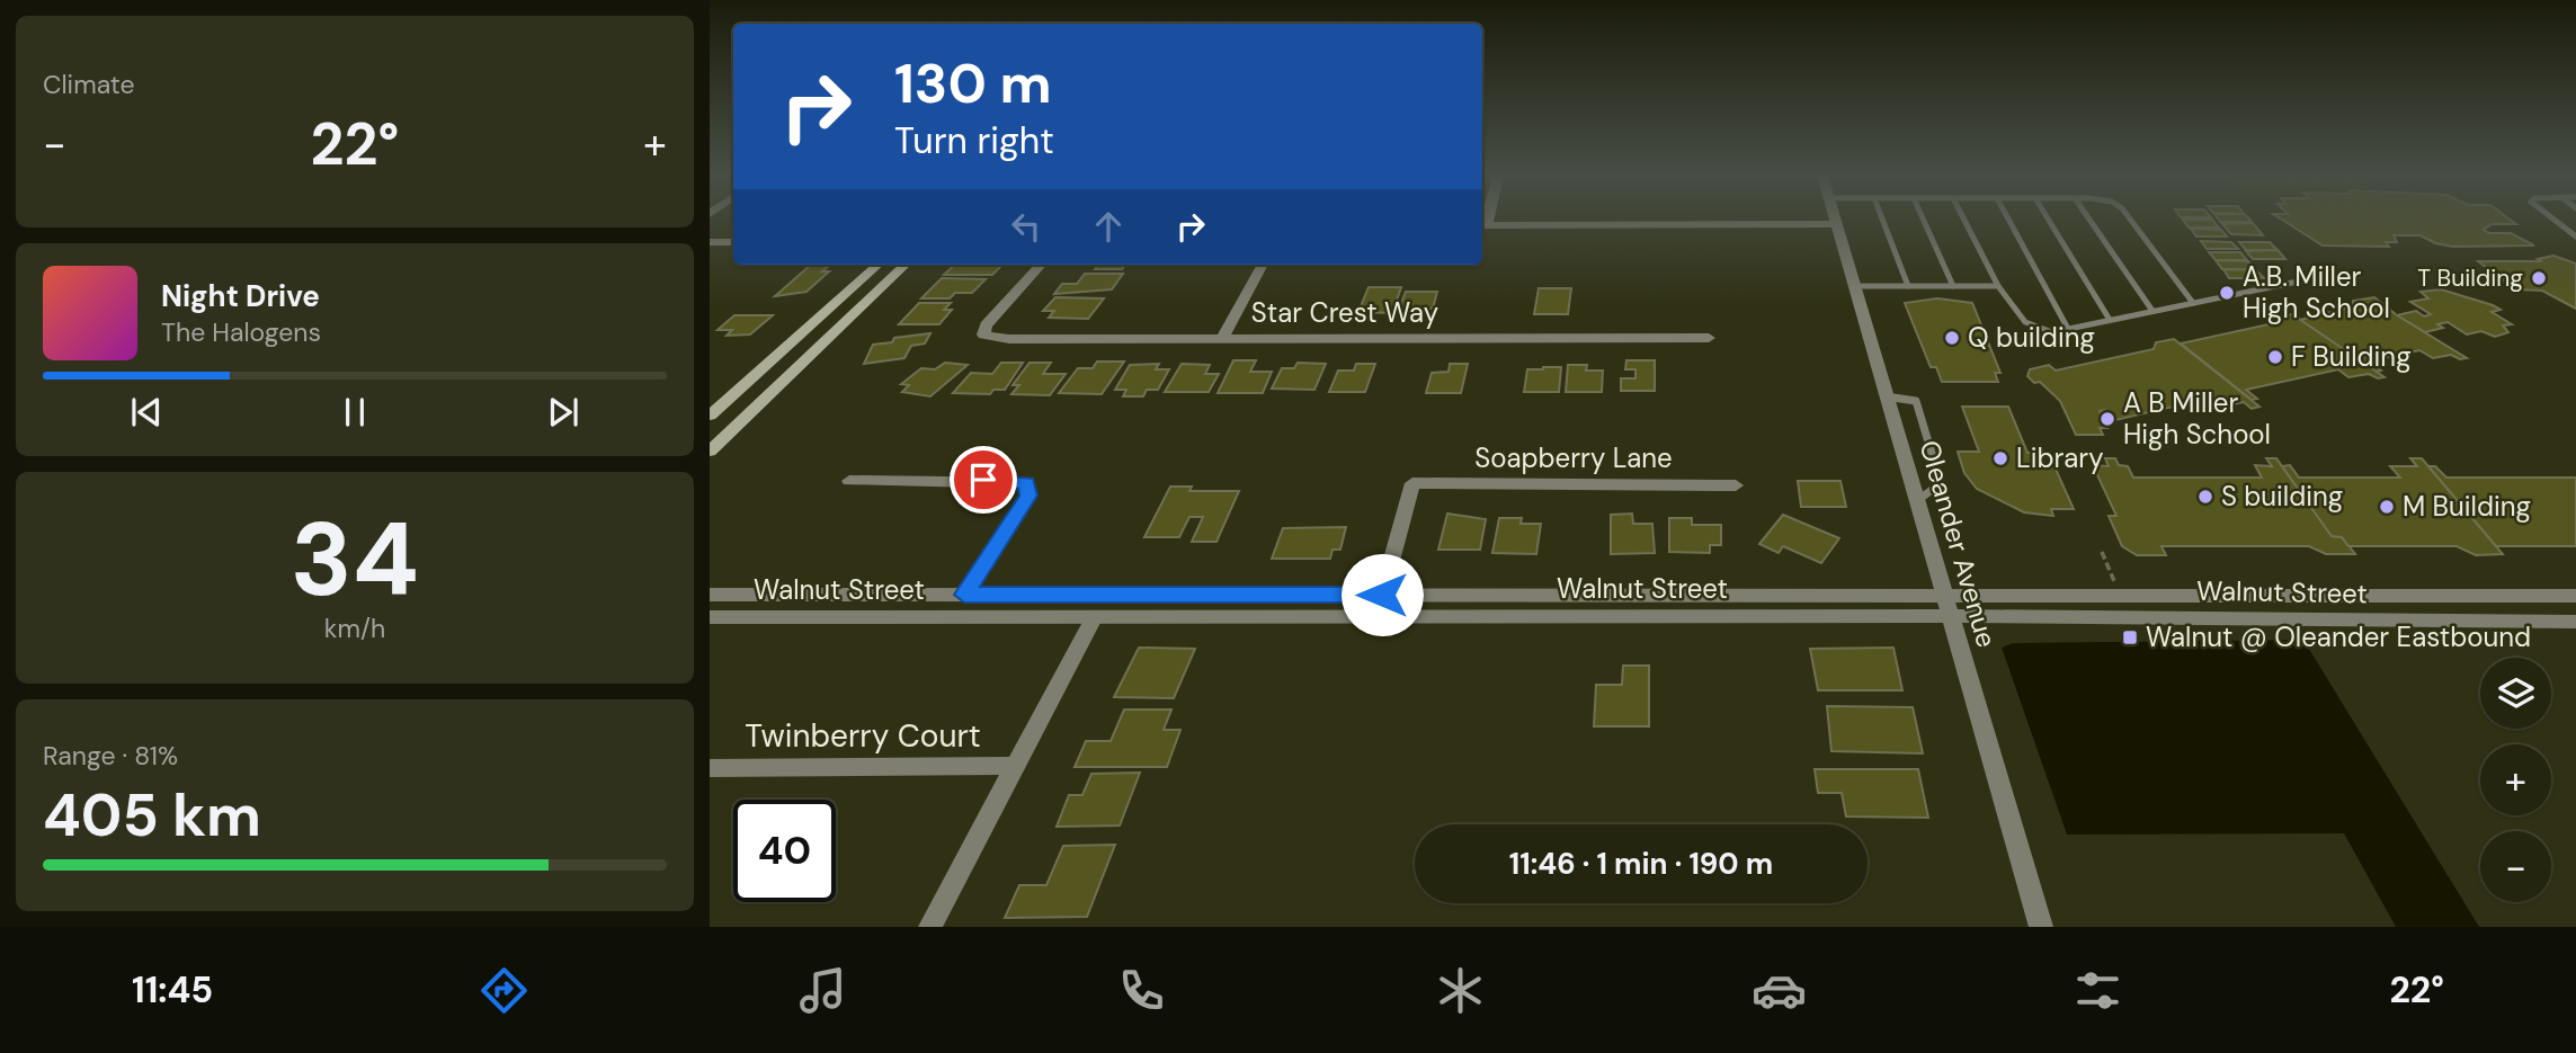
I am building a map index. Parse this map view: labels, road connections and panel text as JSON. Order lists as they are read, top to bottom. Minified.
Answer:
{"streets":{"street":["Star Crest Way","Soapberry Lane","Oleander Avenue","Walnut Street","Twinberry Court"]},"crossings":[["Soapberry Lane","Walnut Street"],["Oleander Avenue","Walnut Street"]],"places":{"other":["T Building","A.B. Miller High School","Q building","F Building","A B Miller High School","Library","S building","M Building"],"transit":["Walnut @ Oleander Eastbound"]},"page":{"tile":["Climate",["34","km/h"],["Range · 81%","405 km"]],"turn":["130 m","Turn right"],"heat":["−","22°","+"],"song":["Night Drive","The Halogens"],"map_buttons":["+","−"],"limit":"40","trip":"11:46 · 1 min · 190 m","tabs":["11:45","22°"]}}
